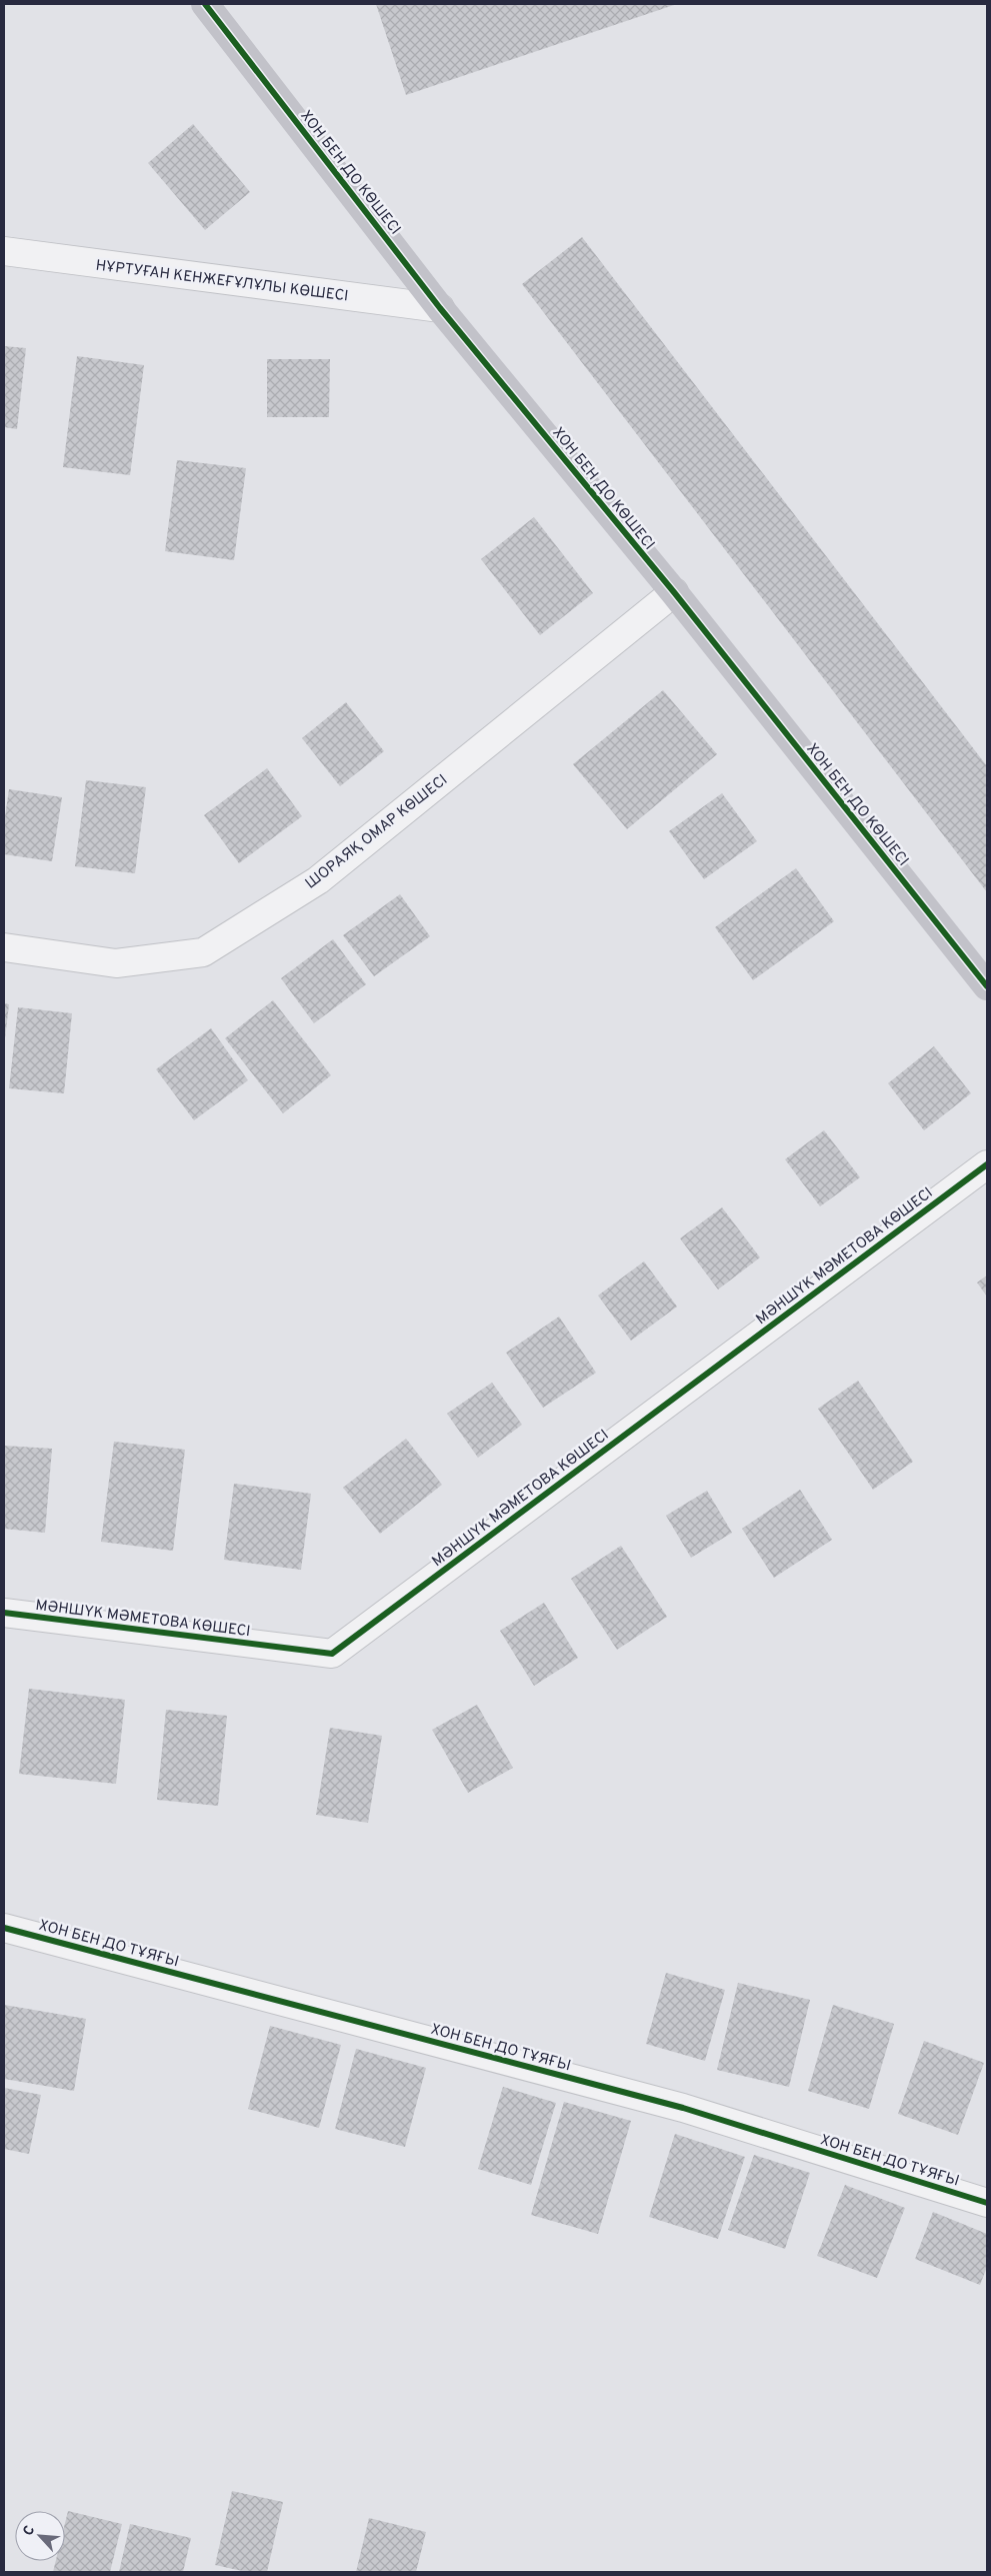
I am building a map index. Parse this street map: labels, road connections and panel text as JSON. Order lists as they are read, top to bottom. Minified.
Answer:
{"streets":{"street":["ХОН БЕН ДО КӨШЕСІ","НҰРТУҒАН КЕНЖЕҒҰЛҰЛЫ КӨШЕСІ","ШОРАЯҚ ОМАР КӨШЕСІ","МӘНШҮК МӘМЕТОВА КӨШЕСІ","ХОН БЕН ДО ТҰЯҒЫ"]},"crossings":[["ХОН БЕН ДО КӨШЕСІ","НҰРТУҒАН КЕНЖЕҒҰЛҰЛЫ КӨШЕСІ"],["ХОН БЕН ДО КӨШЕСІ","ШОРАЯҚ ОМАР КӨШЕСІ"]],"north":"top left"}
